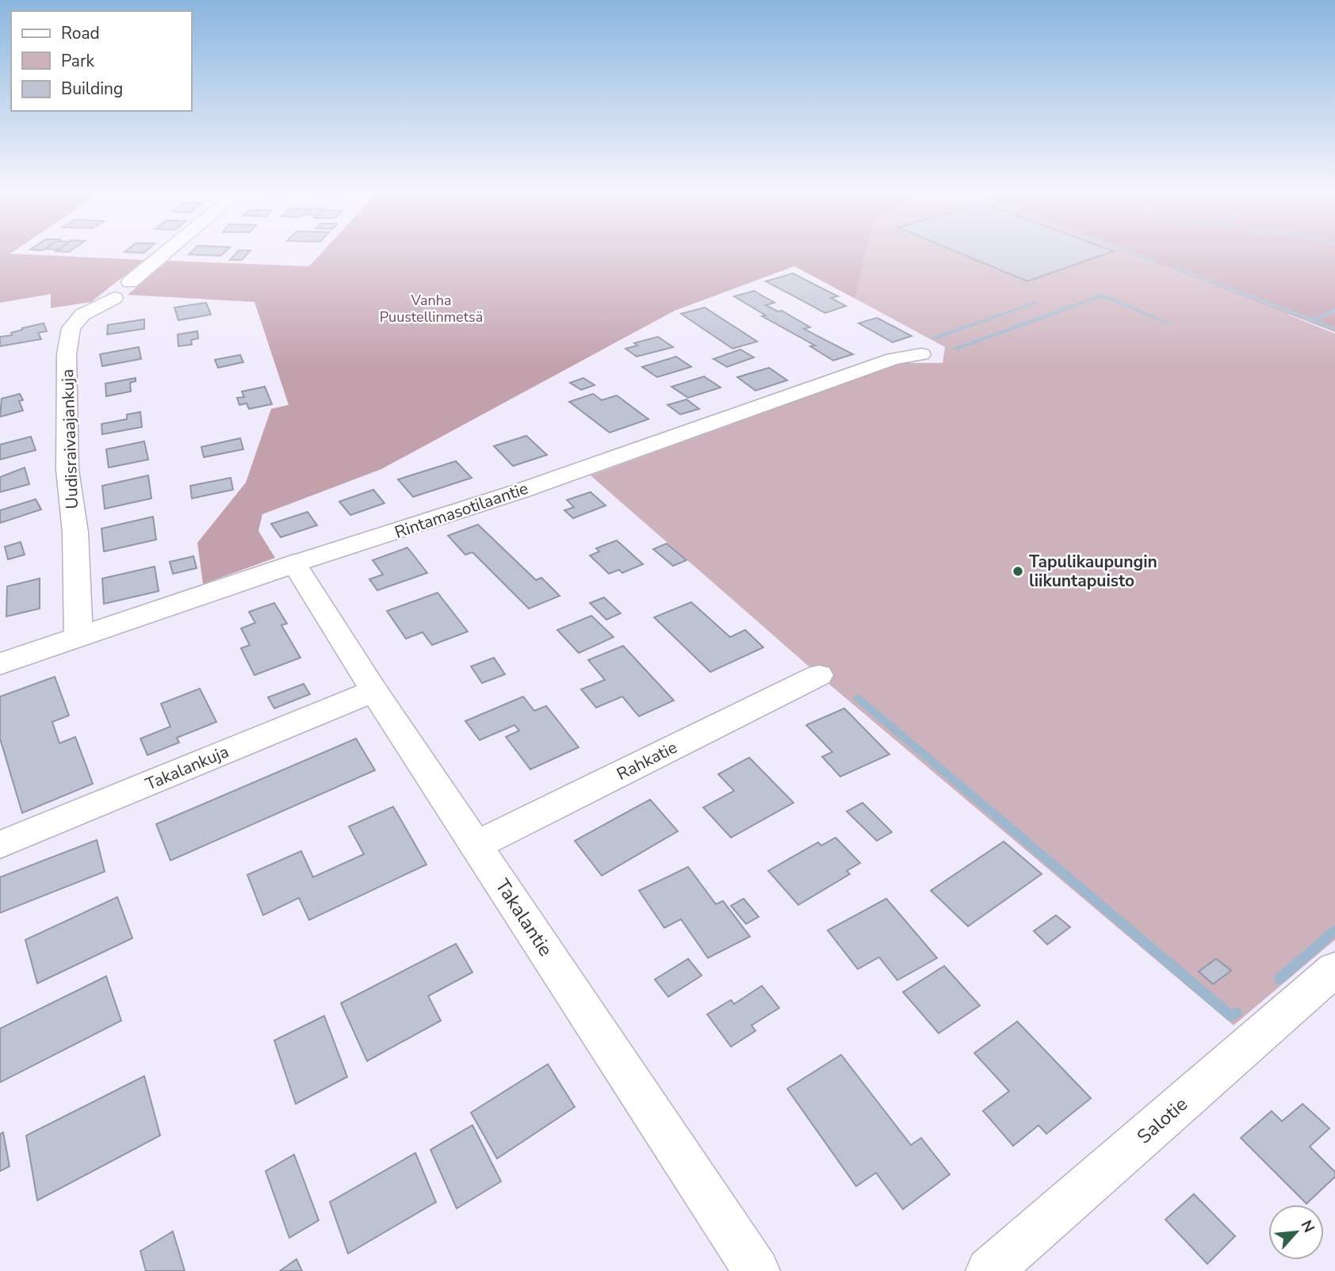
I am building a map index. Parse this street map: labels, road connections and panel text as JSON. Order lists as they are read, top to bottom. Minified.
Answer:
{"streets":{"street":["Uudisraivaajankuja","Rintamasotilaantie","Rahkatie","Takalankuja","Takalantie","Salotie"]},"crossings":[["Uudisraivaajankuja","Rintamasotilaantie"],["Rintamasotilaantie","Takalantie"],["Rahkatie","Takalantie"],["Takalankuja","Takalantie"]],"parks":["Vanha Puustellinmetsä"],"places":["Tapulikaupungin liikuntapuisto"],"legend":["Road","Park","Building"],"north":"top right"}
